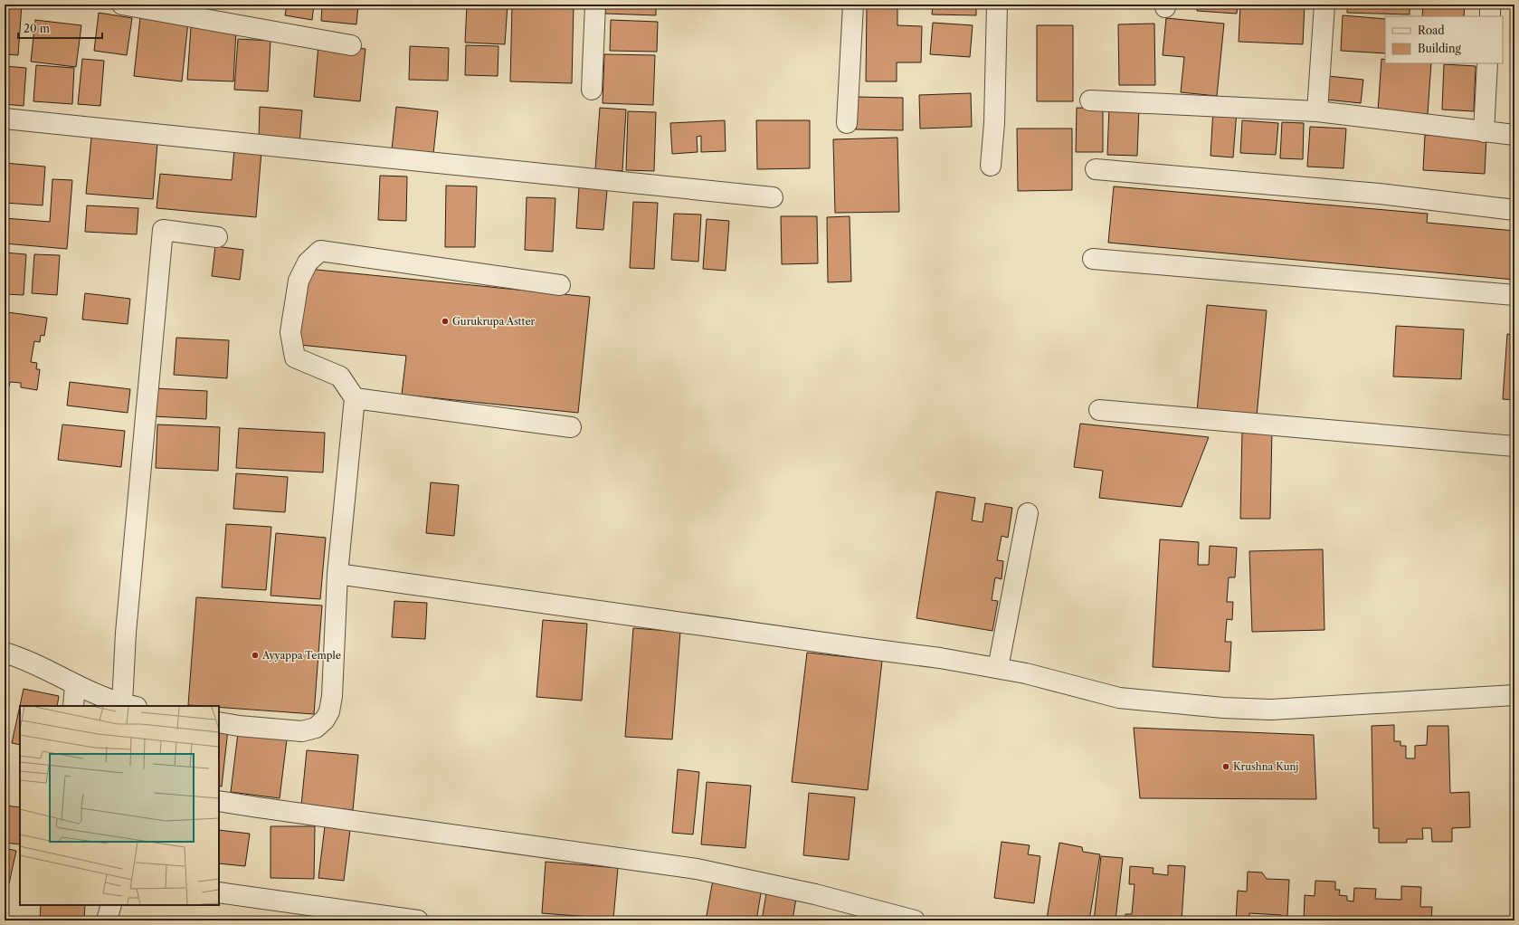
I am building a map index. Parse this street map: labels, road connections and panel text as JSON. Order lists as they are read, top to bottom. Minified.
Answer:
{"places":["Gurukrupa Astter","Ayyappa Temple","Krushna Kunj"],"legend":["Road","Building"],"scale_bar":"20 m"}
